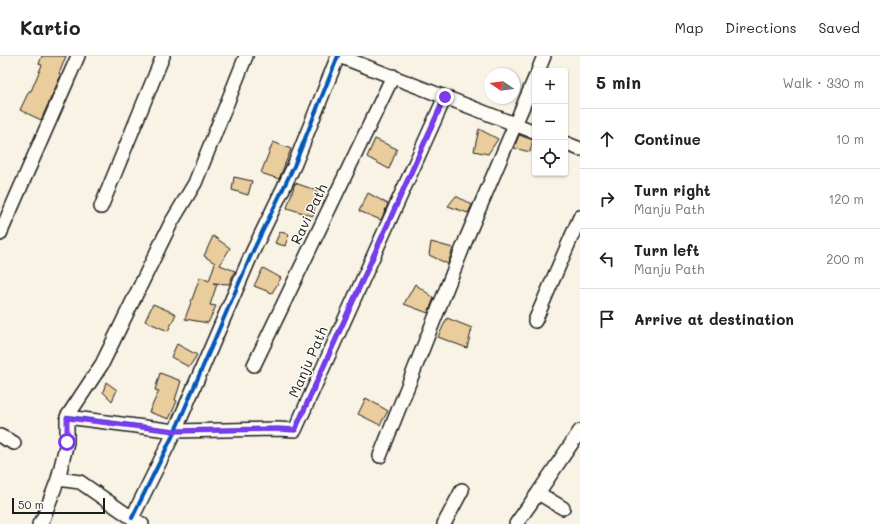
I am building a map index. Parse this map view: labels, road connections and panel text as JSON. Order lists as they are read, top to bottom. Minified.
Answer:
{"streets":{"street":["Ravi Path","Manju Path"]},"scale_bar":"50 m","north":"left","page":{"header":"Kartio","nav":["Map","Directions","Saved"],"heading":["5 min","Walk · 330 m"],"map_buttons":["+","−"],"list":[["Continue","10 m"],["Turn right","Manju Path","120 m"],["Turn left","Manju Path","200 m"],"Arrive at destination"],"scale":"50 m"}}
